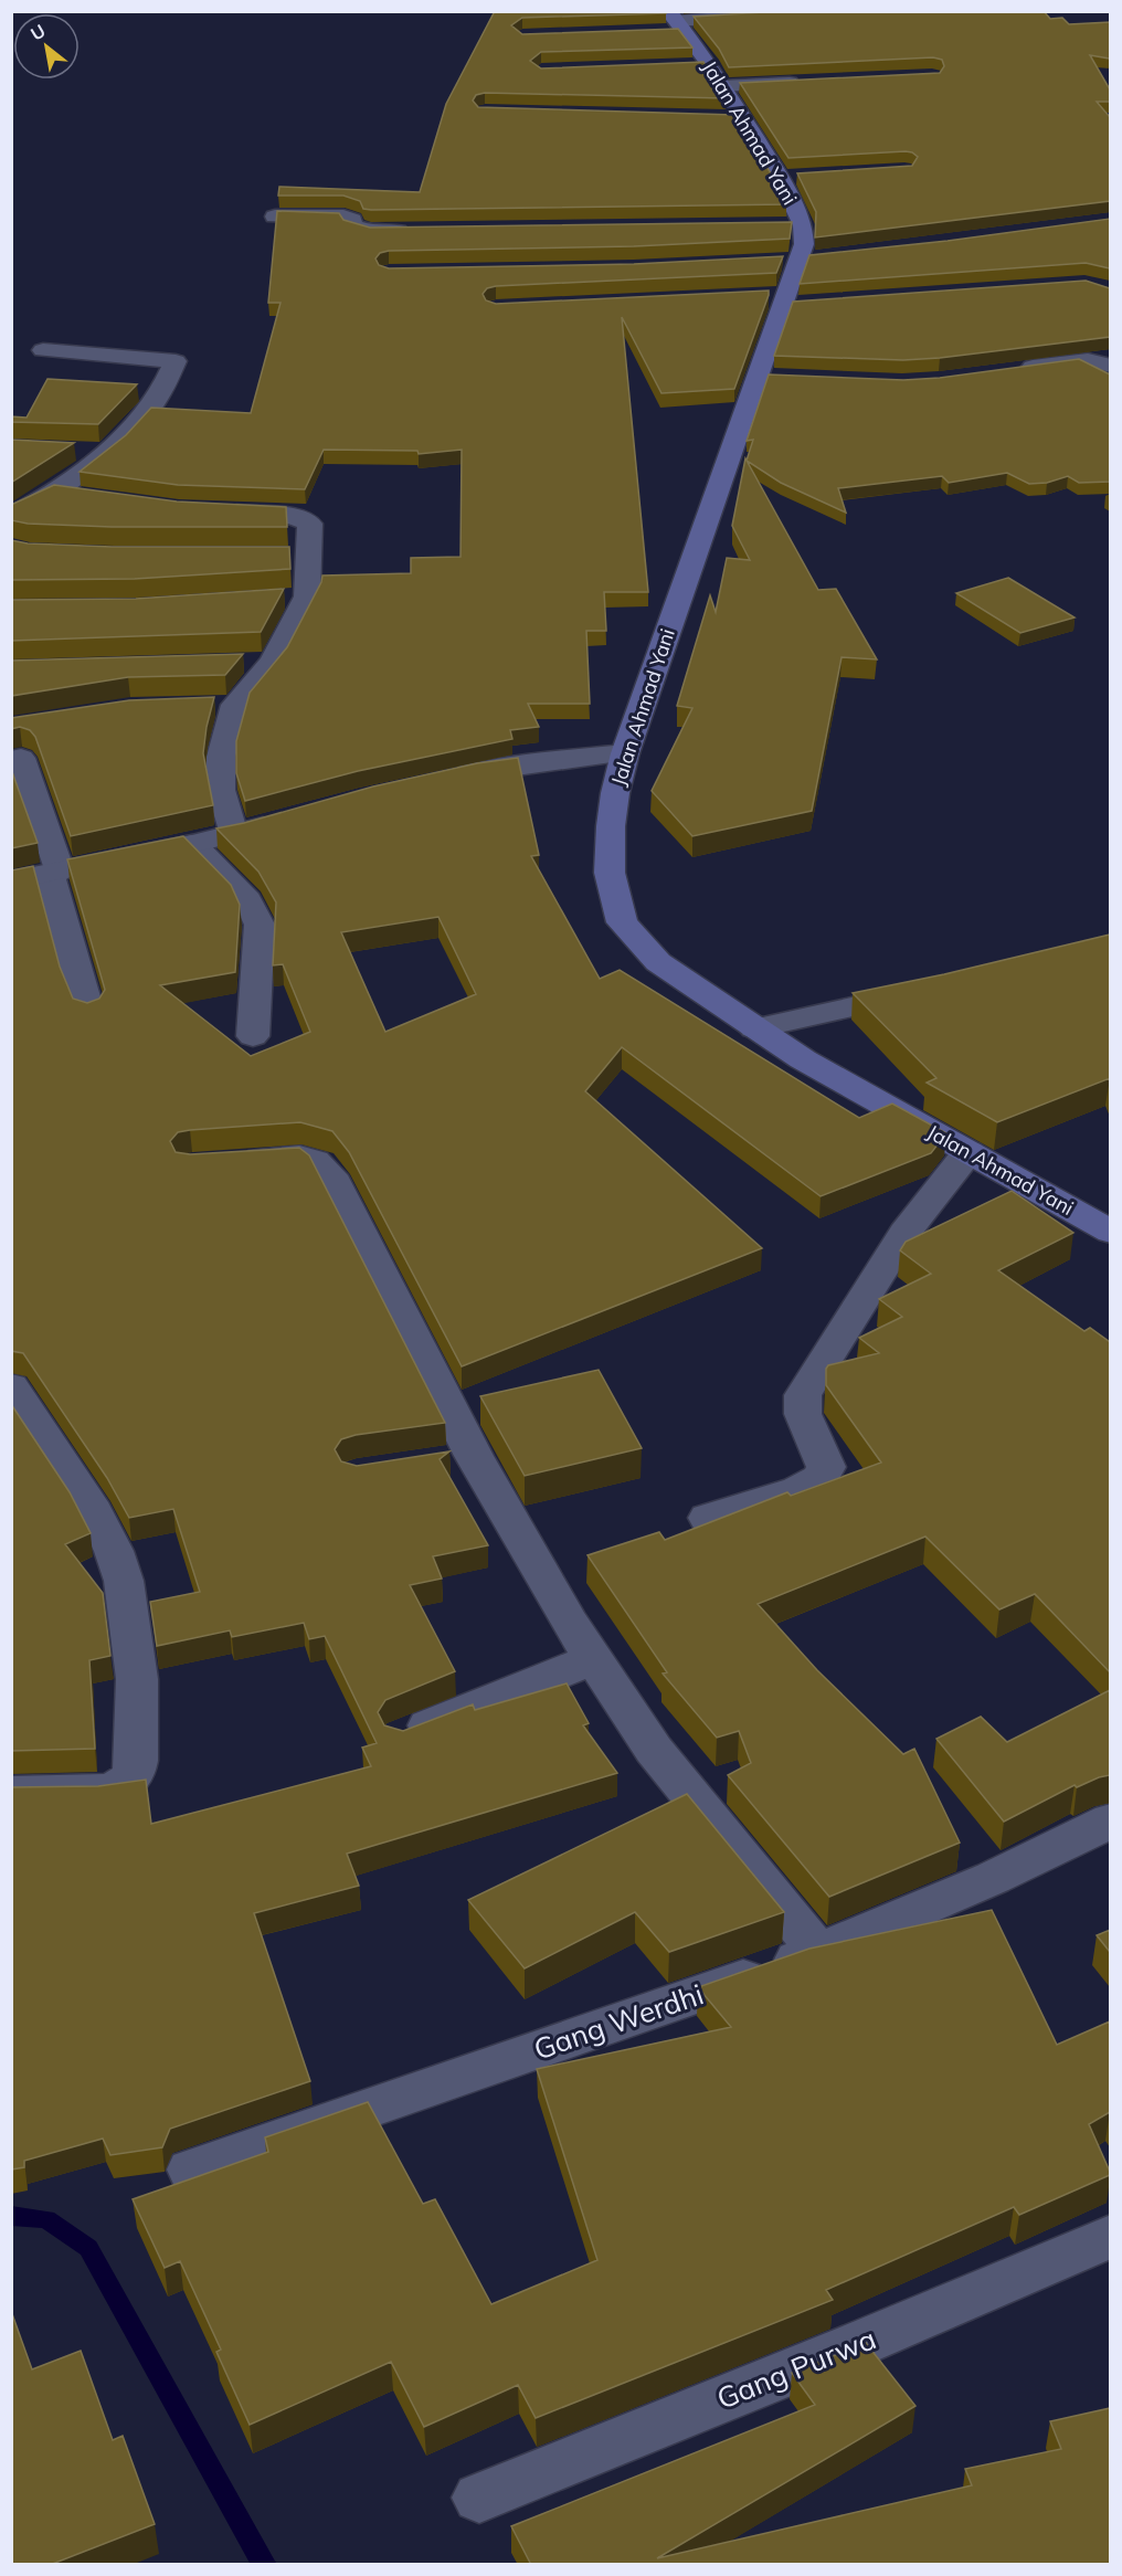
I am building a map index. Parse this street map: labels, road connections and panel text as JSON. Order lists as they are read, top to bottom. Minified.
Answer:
{"streets":{"main road":["Jalan Ahmad Yani"],"street":["Gang Werdhi","Gang Purwa"]},"north":"top left"}
